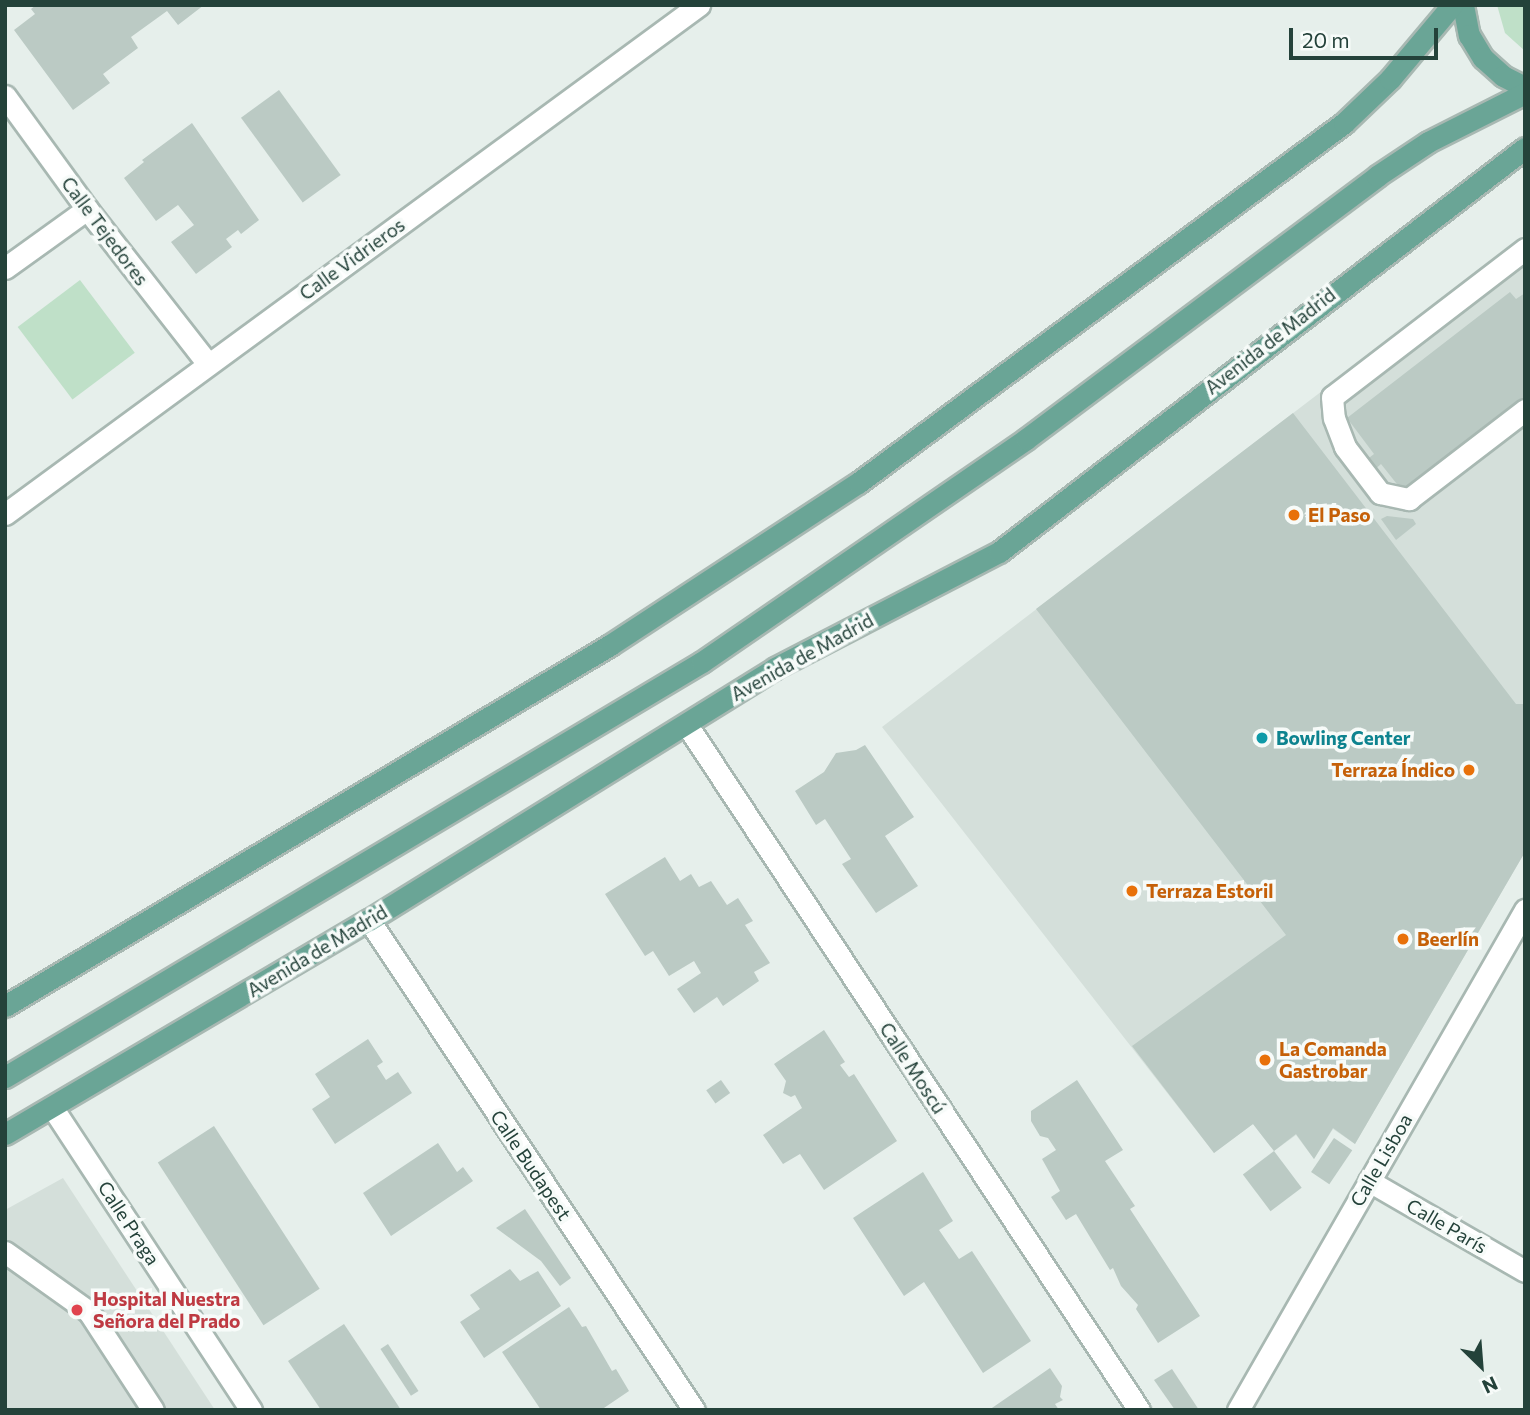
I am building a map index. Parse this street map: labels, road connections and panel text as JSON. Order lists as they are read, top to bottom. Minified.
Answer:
{"streets":{"main road":["Avenida de Madrid"],"street":["Calle Tejedores","Calle Vidrieros","Calle Moscú","Calle Lisboa","Calle Budapest","Calle Praga","Calle París"]},"crossings":[["Calle Tejedores","Calle Vidrieros"],["Avenida de Madrid","Calle Moscú"],["Avenida de Madrid","Calle Budapest"],["Avenida de Madrid","Calle Praga"],["Calle Lisboa","Calle París"]],"places":["El Paso","Bowling Center","Terraza Índico","Terraza Estoril","Beerlín","La Comanda Gastrobar","Hospital Nuestra Señora del Prado"],"scale_bar":"20 m","north":"bottom right"}
